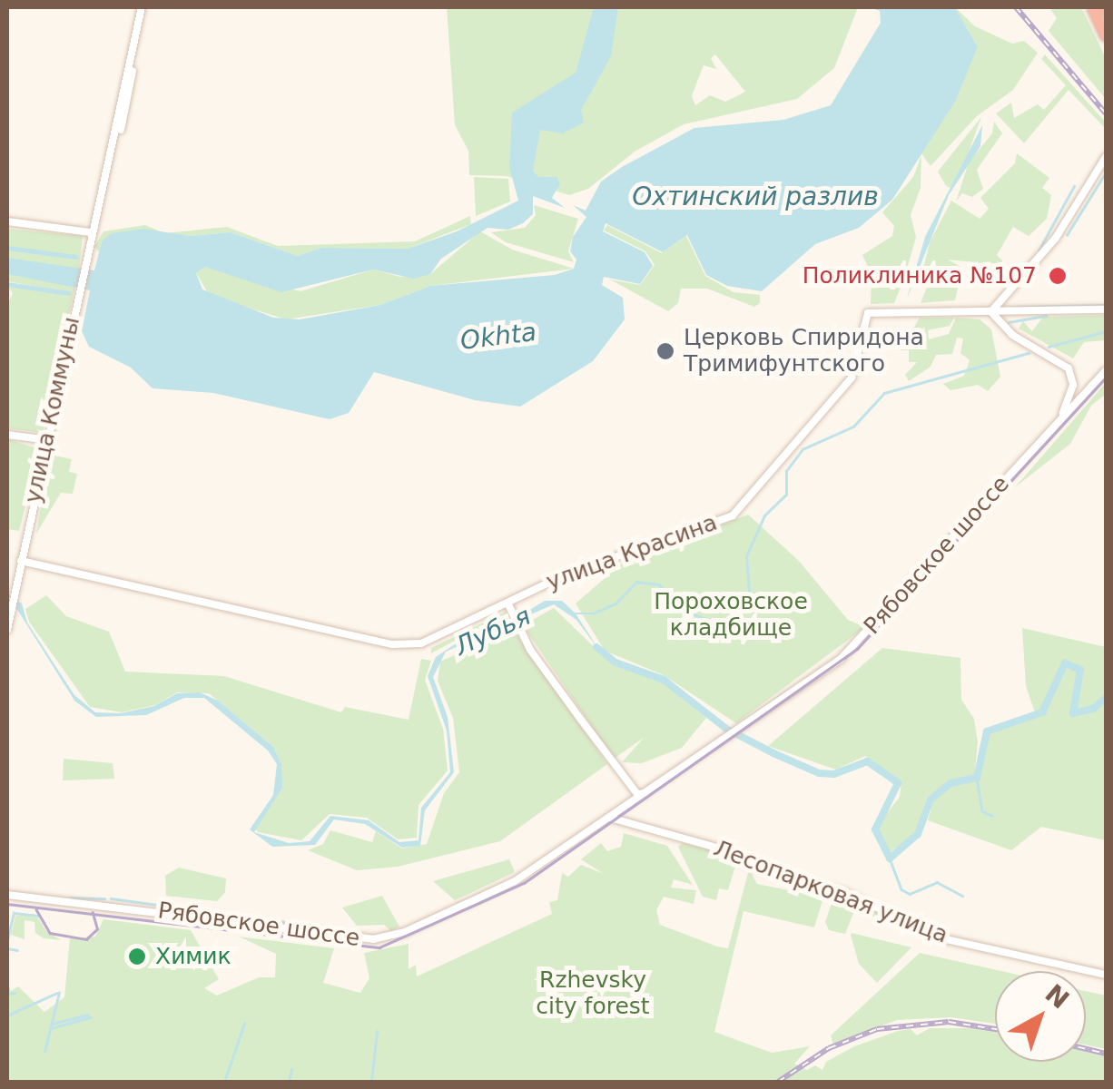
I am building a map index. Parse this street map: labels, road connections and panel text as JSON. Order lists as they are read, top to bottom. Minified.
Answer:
{"streets":{"main road":["улица Коммуны","улица Красина","Рябовское шоссе","Лесопарковая улица"]},"crossings":[["улица Коммуны","улица Красина"],["Рябовское шоссе","Лесопарковая улица"]],"water":["Охтинский разлив","Okhta","Лубья"],"parks":["Пороховское кладбище","Rzhevsky city forest"],"places":["Поликлиника №107","Церковь Спиридона Тримифунтского","Химик"],"north":"top right"}
